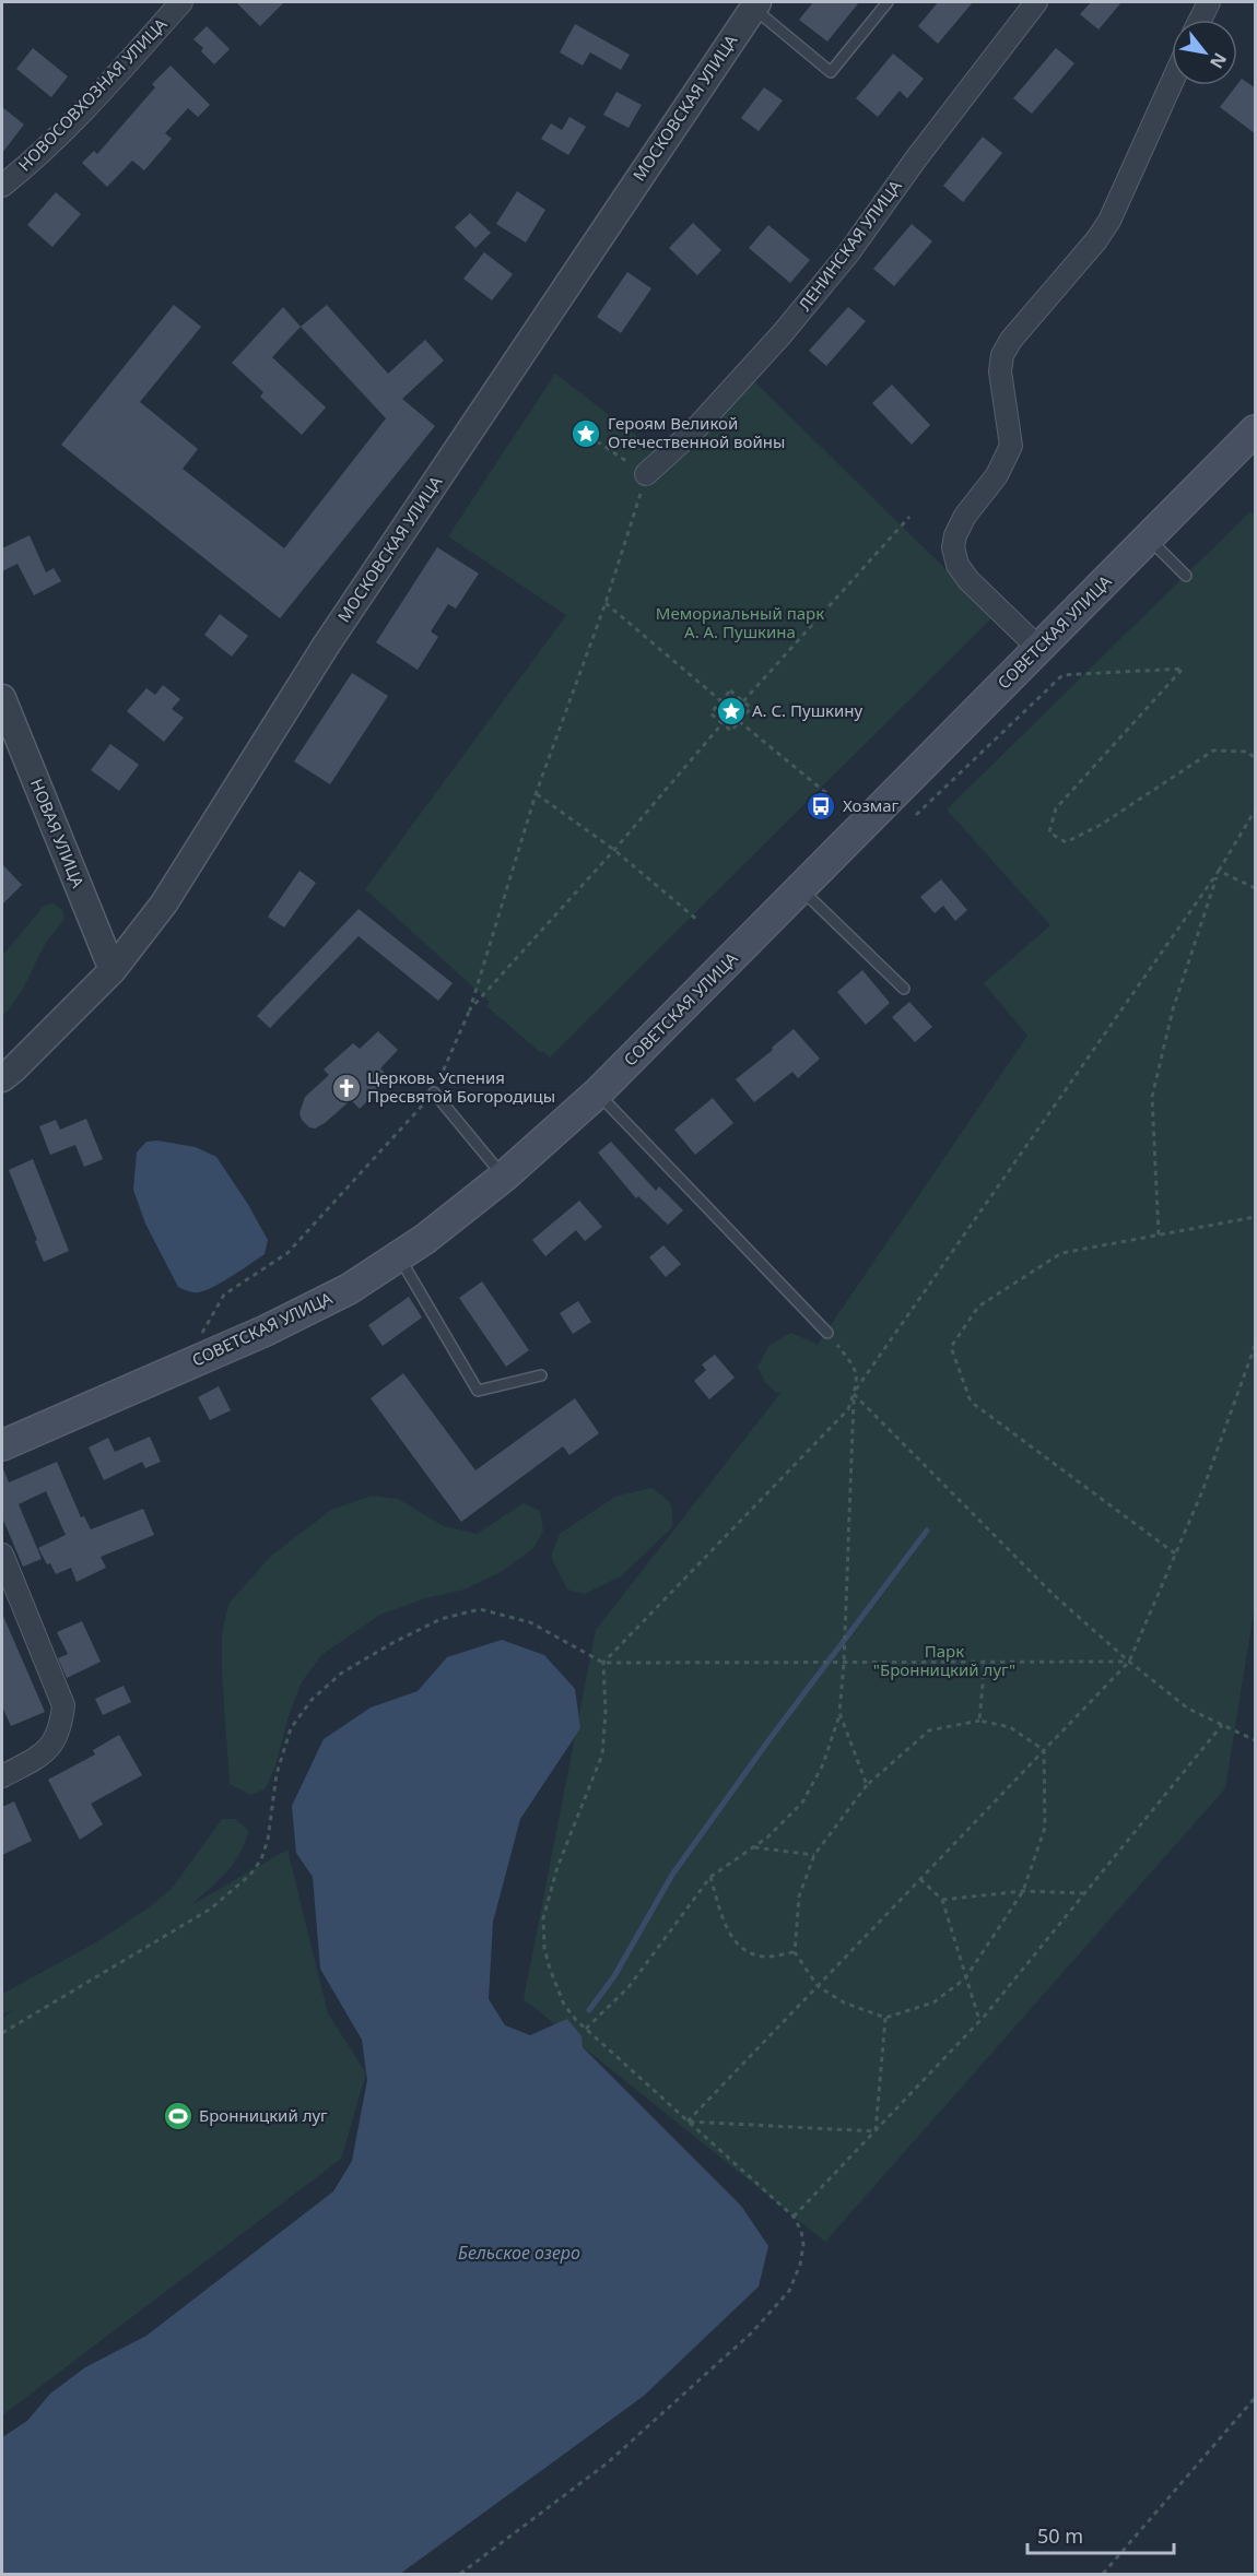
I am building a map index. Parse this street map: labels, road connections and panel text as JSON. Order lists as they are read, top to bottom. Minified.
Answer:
{"streets":{"main road":["СОВЕТСКАЯ УЛИЦА"],"street":["НОВОСОВХОЗНАЯ УЛИЦА","МОСКОВСКАЯ УЛИЦА","ЛЕНИНСКАЯ УЛИЦА","НОВАЯ УЛИЦА"]},"crossings":[["МОСКОВСКАЯ УЛИЦА","НОВАЯ УЛИЦА"]],"water":["Бельское озеро"],"parks":["Мемориальный парк А. А. Пушкина","Парк \"Бронницкий луг\""],"places":{"place":["Героям Великой Отечественной войны","А. С. Пушкину"],"bus stop":["Хозмаг"],"church":["Церковь Успения Пресвятой Богородицы"],"sports":["Бронницкий луг"]},"scale_bar":"50 m","north":"bottom right"}
